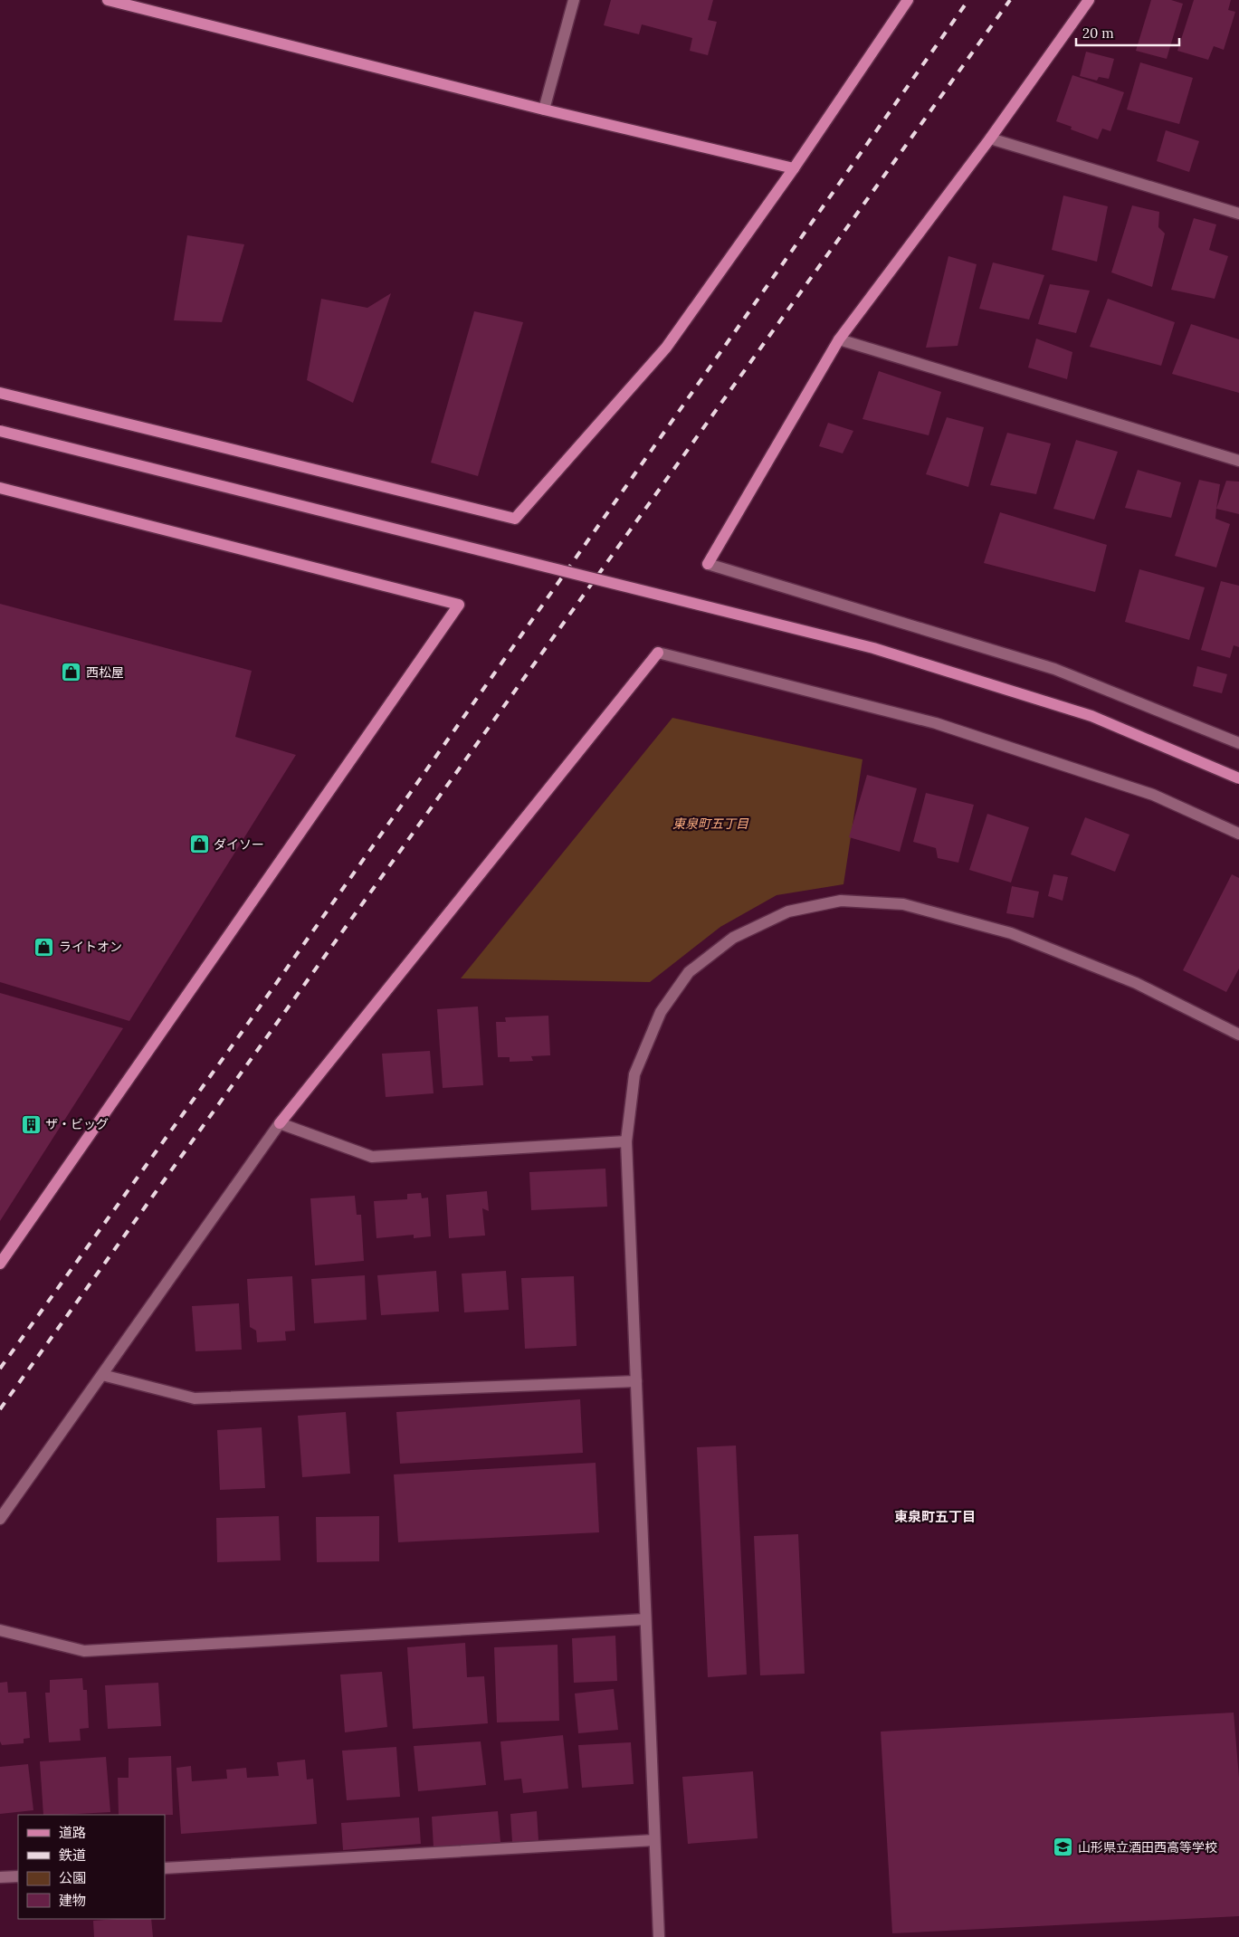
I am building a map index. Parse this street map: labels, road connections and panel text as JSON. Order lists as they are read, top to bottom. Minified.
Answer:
{"districts":["東泉町五丁目"],"parks":["東泉町五丁目"],"places":{"shop":["西松屋","ダイソー","ライトオン"],"building":["ザ・ビッグ"],"school or university":["山形県立酒田西高等学校"]},"legend":["道路","鉄道","公園","建物"],"scale_bar":"20 m"}
